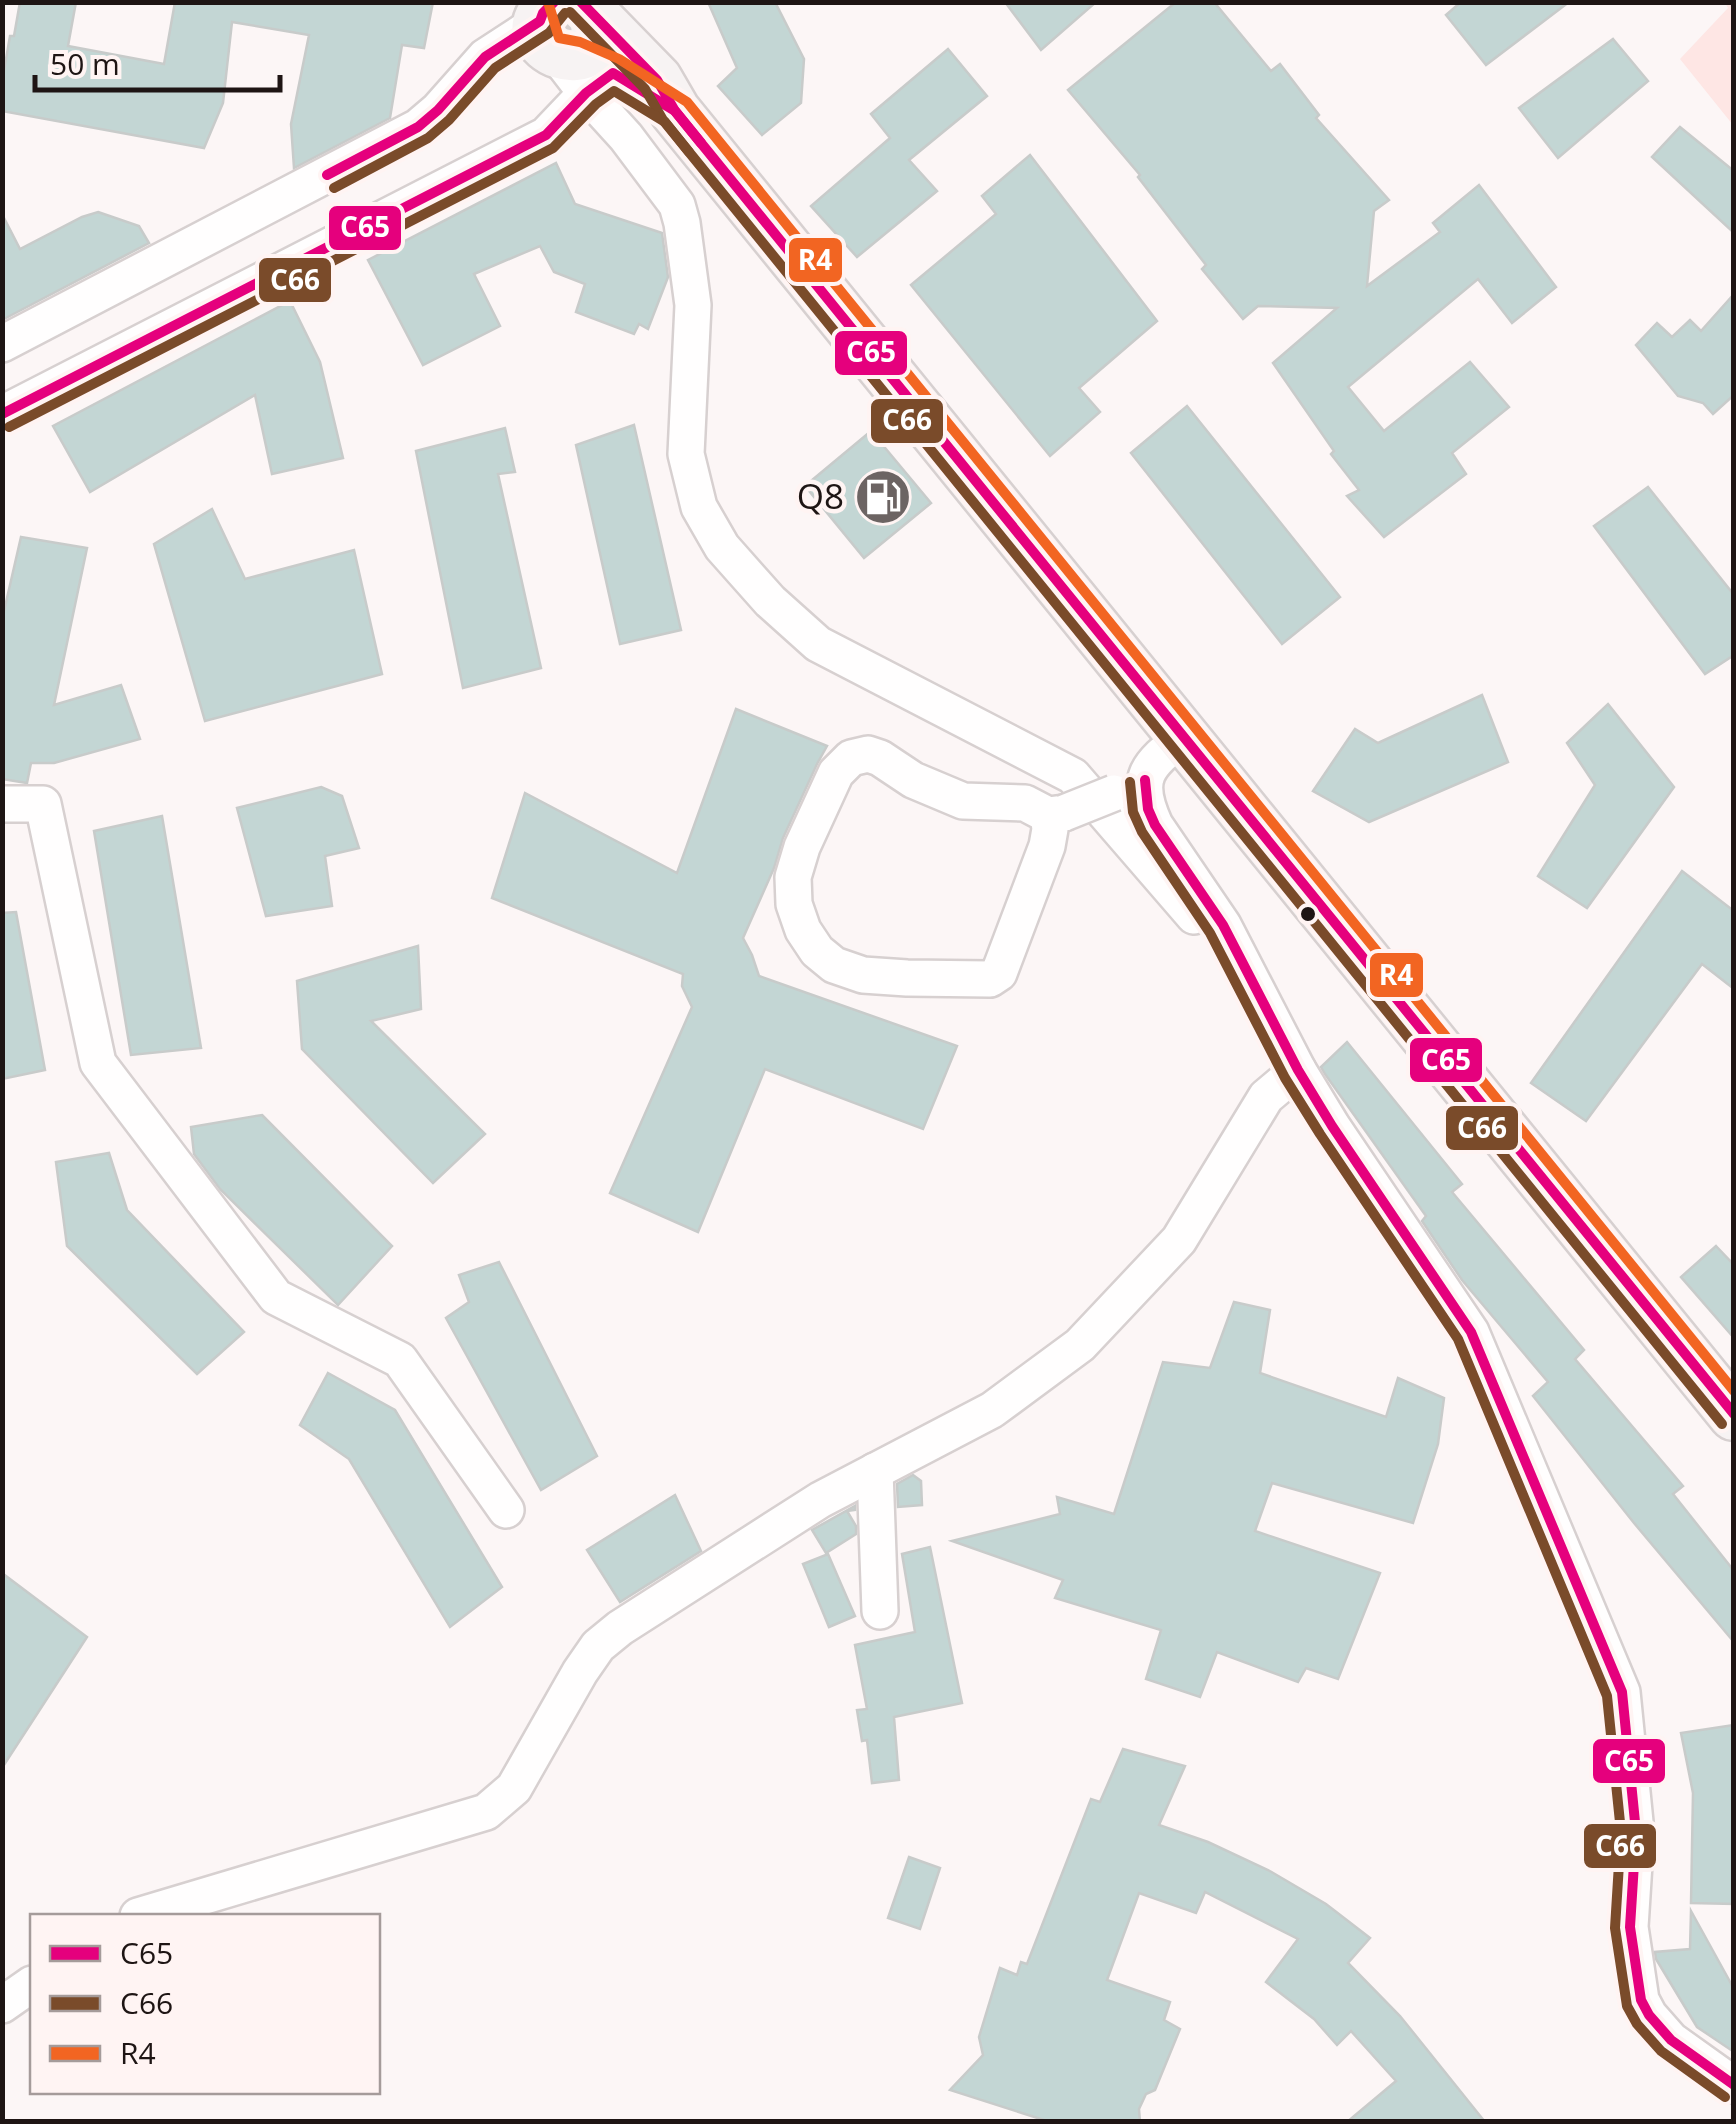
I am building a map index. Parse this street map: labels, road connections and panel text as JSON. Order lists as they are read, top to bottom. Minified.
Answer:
{"places":{"fuel station":["Q8"]},"lines":["transit line C65","transit line R4","transit line C66"],"legend":["C65","C66","R4"],"scale_bar":"50 m"}
